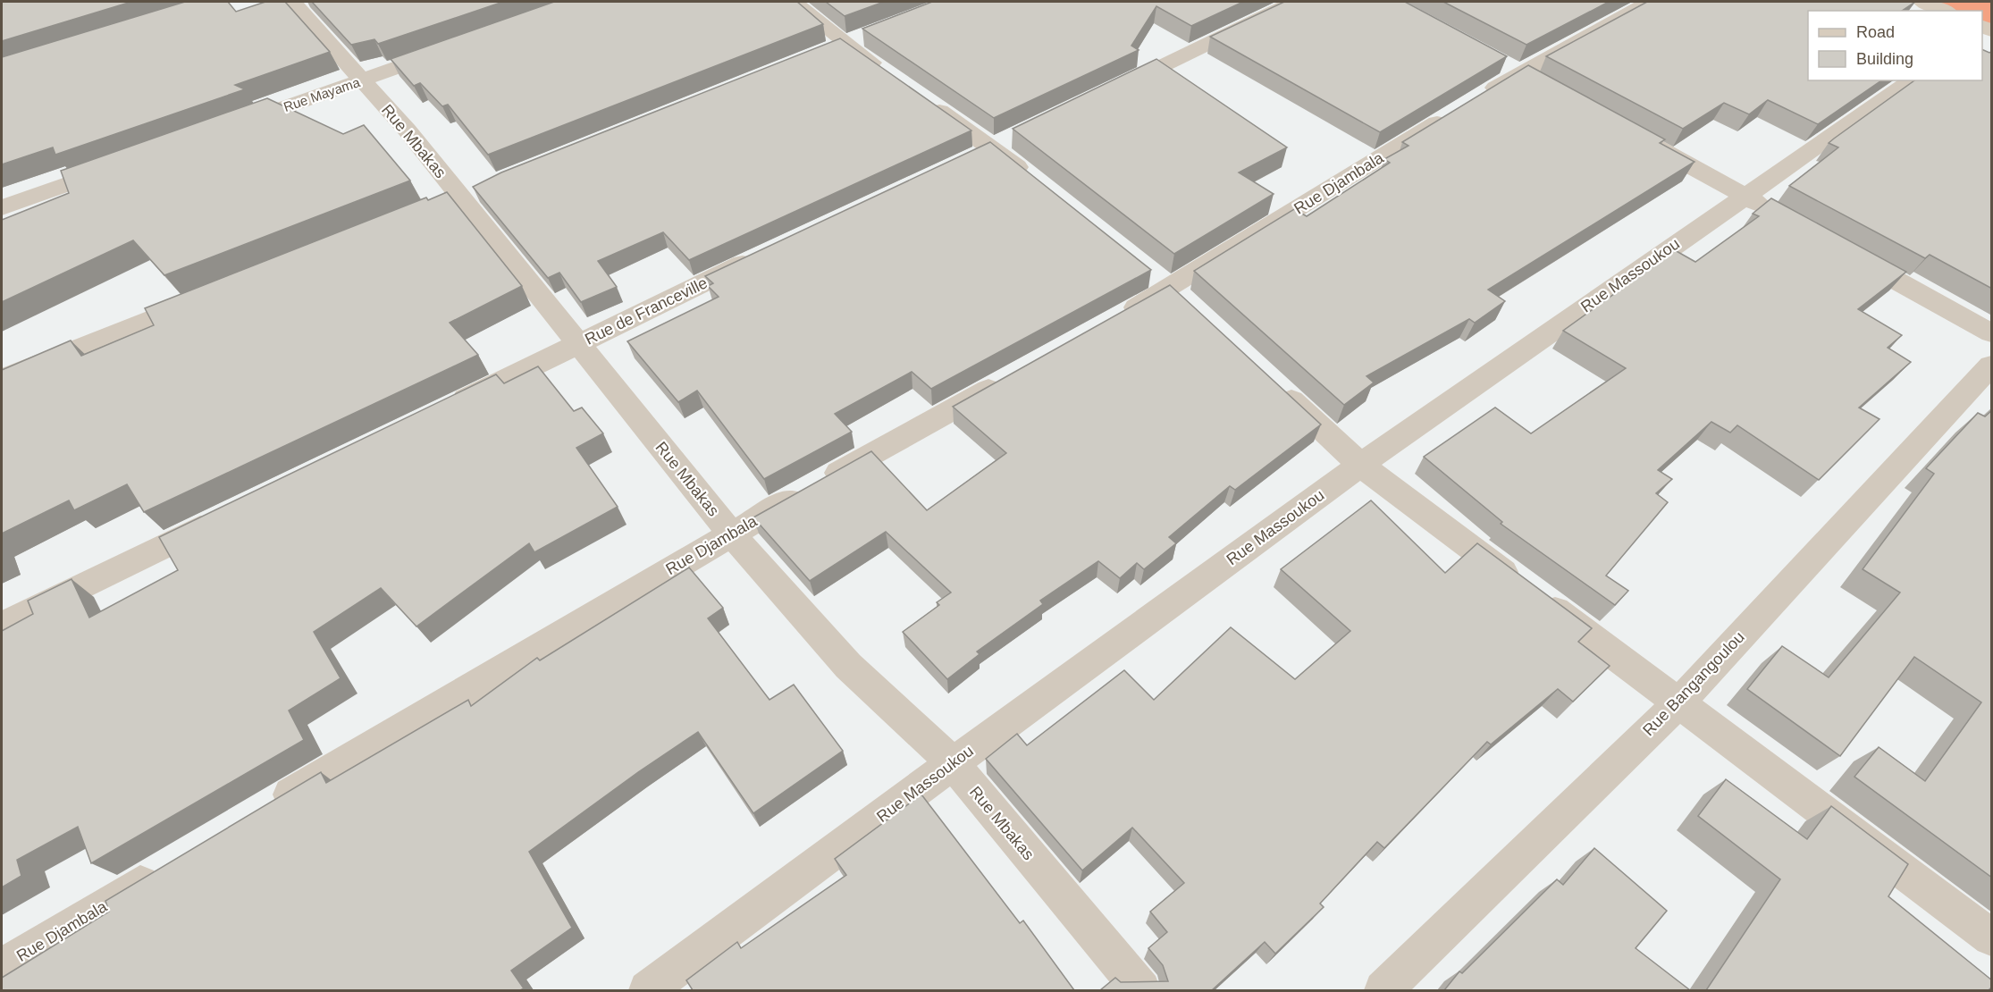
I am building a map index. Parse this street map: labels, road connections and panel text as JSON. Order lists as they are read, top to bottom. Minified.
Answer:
{"streets":{"street":["Rue Mayama","Rue Mbakas","Rue Djambala","Rue Massoukou","Rue de Franceville","Rue Bangangoulou"]},"crossings":[["Rue Mayama","Rue Mbakas"],["Rue Mbakas","Rue Djambala"],["Rue Mbakas","Rue Massoukou"],["Rue Mbakas","Rue de Franceville"]],"legend":["Road","Building"]}
